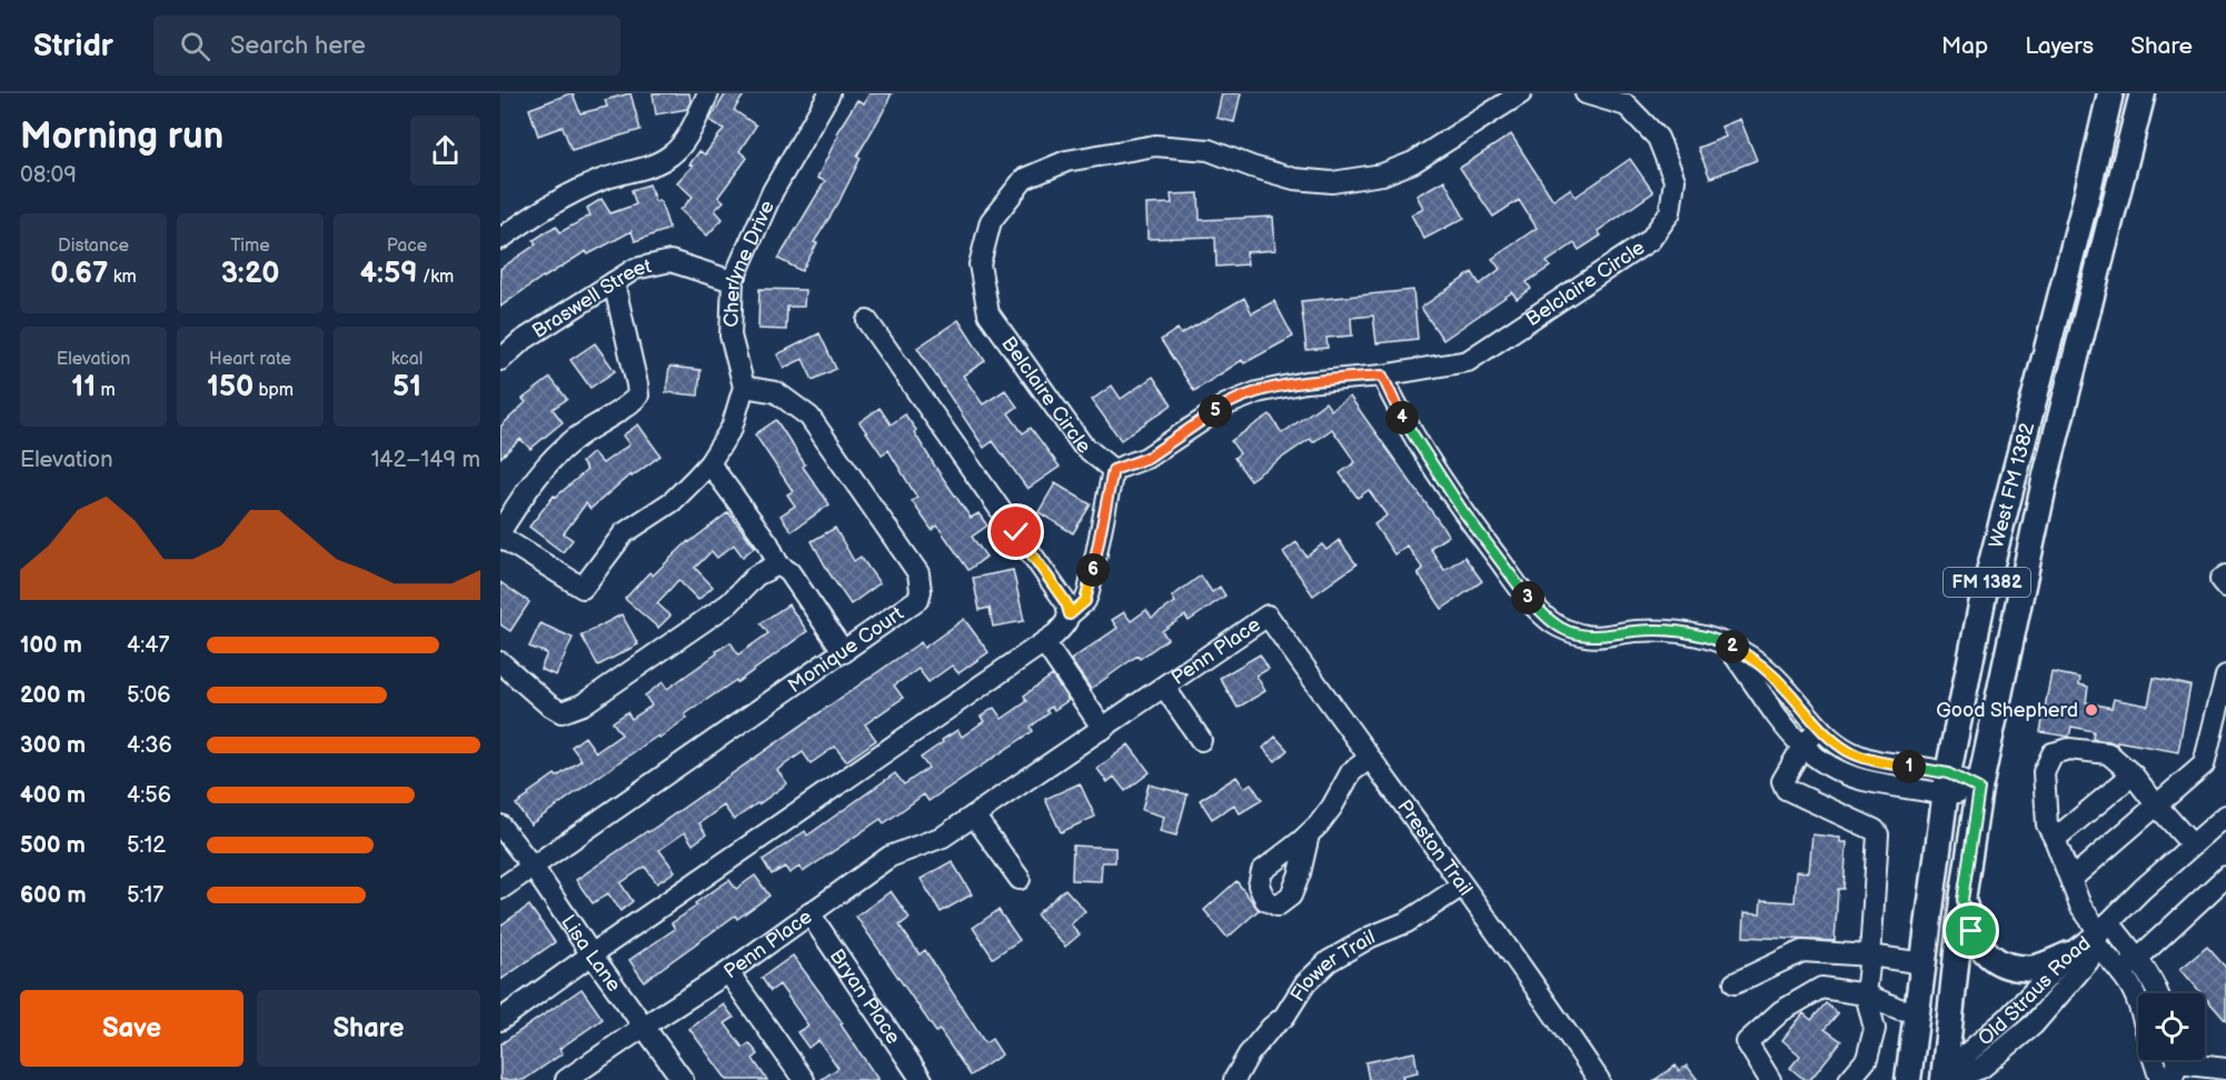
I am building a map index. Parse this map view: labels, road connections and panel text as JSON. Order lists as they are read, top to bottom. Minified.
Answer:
{"streets":{"main road":["West FM 1382","FM 1382"],"street":["Cherlyne Drive","Belclaire Circle","Braswell Street","Monique Court","Penn Place","Preston Trail","Lisa Lane","Flower Trail","Old Straus Road","Bryan Place"]},"crossings":[["Cherlyne Drive","Braswell Street"],["Cherlyne Drive","Monique Court"],["West FM 1382","Old Straus Road"],["Monique Court","Lisa Lane"],["Penn Place","Preston Trail"],["Penn Place","Lisa Lane"],["Penn Place","Bryan Place"],["Preston Trail","Flower Trail"]],"places":["Good Shepherd"],"page":{"header":"Stridr","search":"Search here","nav":["Map","Layers","Share"],"heading":["Morning run","08:09"],"stats":[["Distance","0.67 km"],["Time","3:20"],["Pace","4:59 /km"],["Elevation","11 m"],["Heart rate","150 bpm"],["kcal","51"]],"pins":["5","4","6","3","2","1"],"chart":["Elevation","142–149 m"],"list":[{"name":"100 m","note":"4:47"},{"name":"200 m","note":"5:06"},{"name":"300 m","note":"4:36"},{"name":"400 m","note":"4:56"},{"name":"500 m","note":"5:12"},{"name":"600 m","note":"5:17"}],"buttons":["Save","Share"]}}
